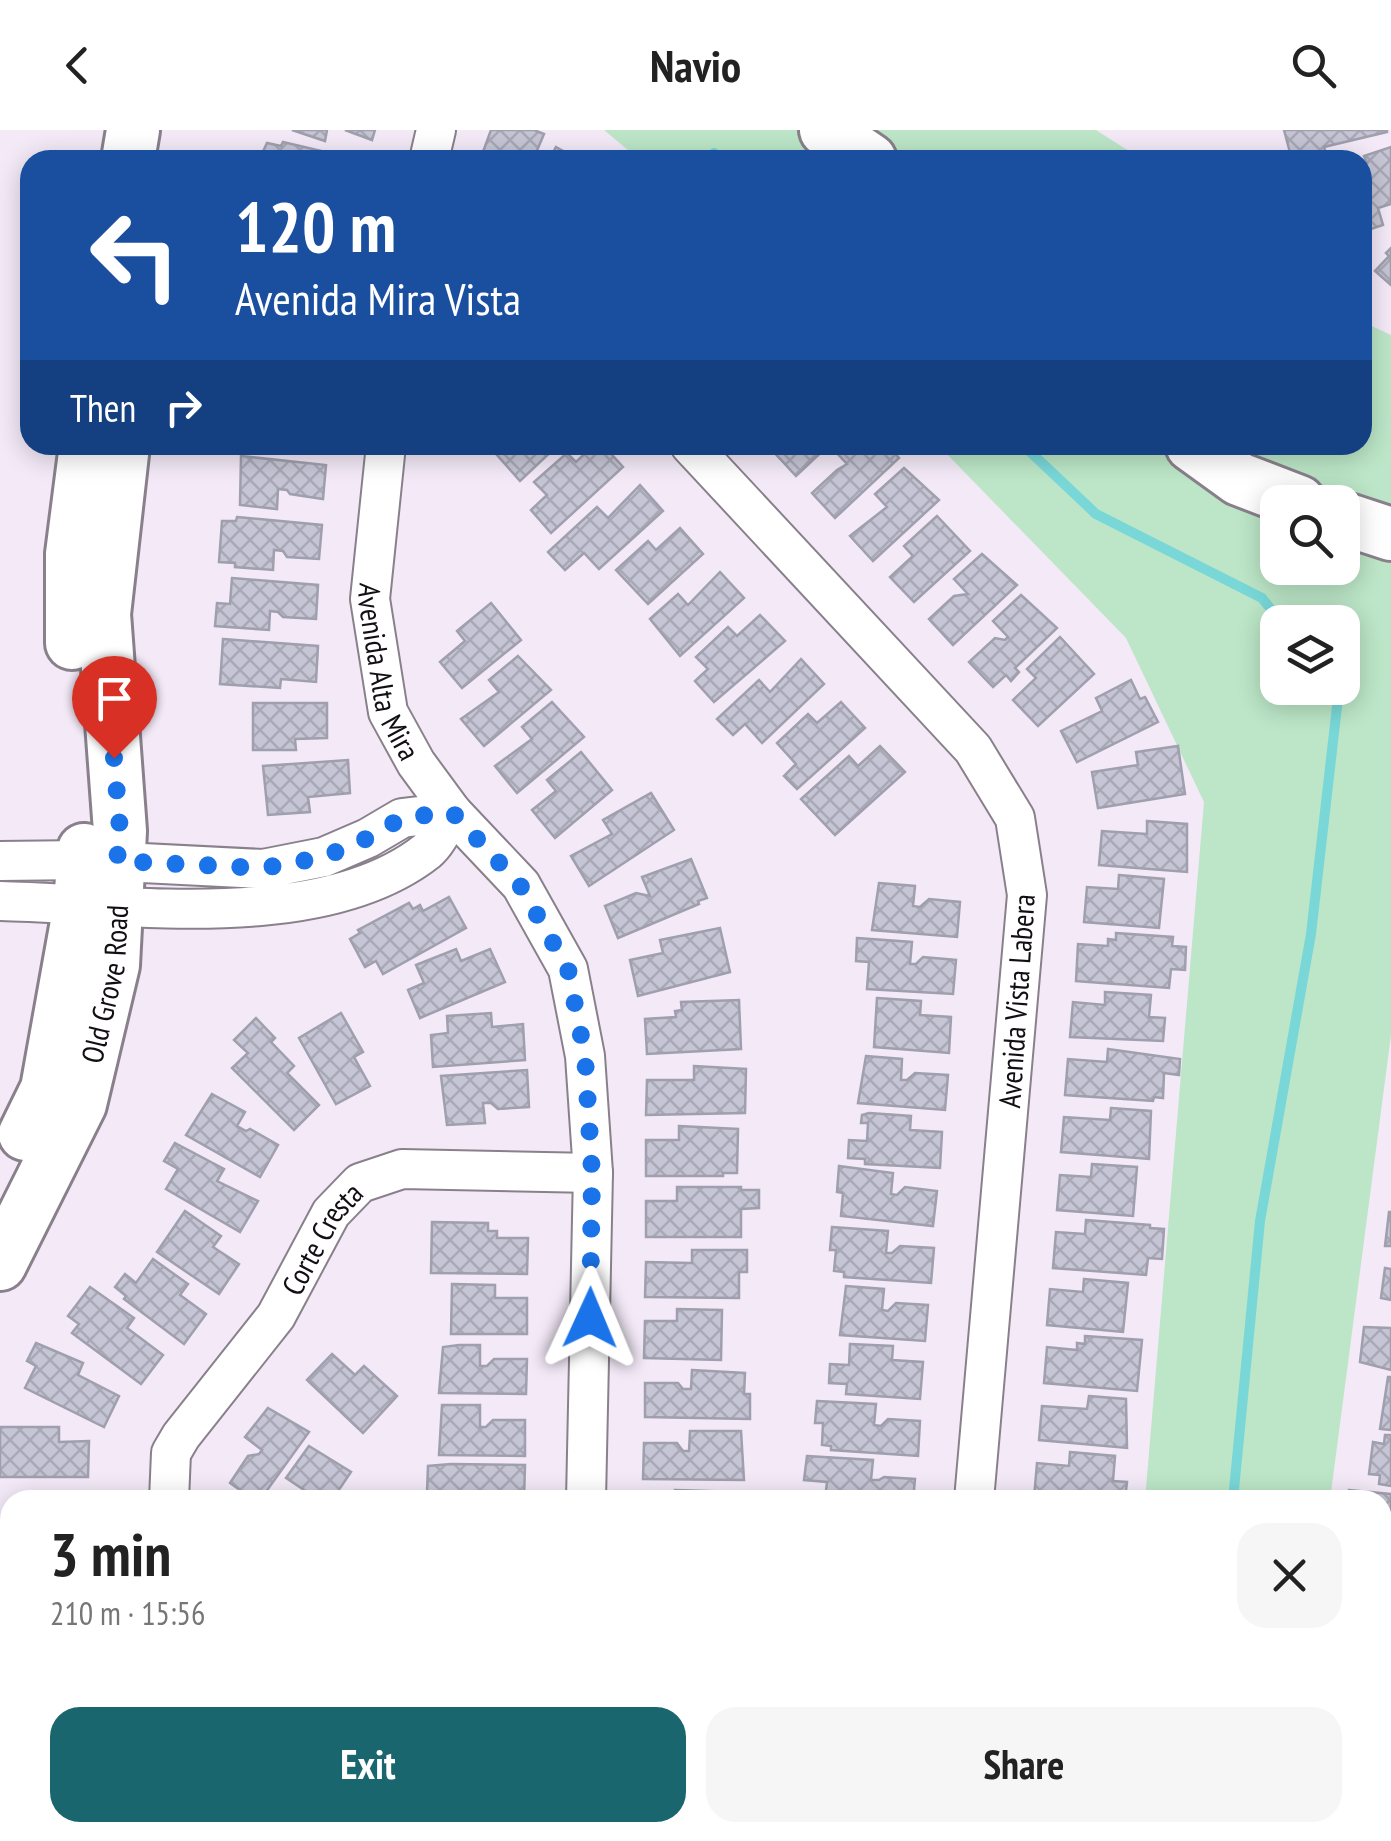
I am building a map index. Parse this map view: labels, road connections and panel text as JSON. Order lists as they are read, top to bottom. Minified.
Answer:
{"streets":{"street":["Avenida Alta Mira","Old Grove Road","Avenida Vista Labera","Corte Cresta"]},"crossings":[["Avenida Alta Mira","Corte Cresta"]],"page":{"header":"Navio","turn":["120 m","Avenida Mira Vista"],"then":"Then","heading":["3 min","210 m · 15:56"],"buttons":["Exit","Share"]}}
